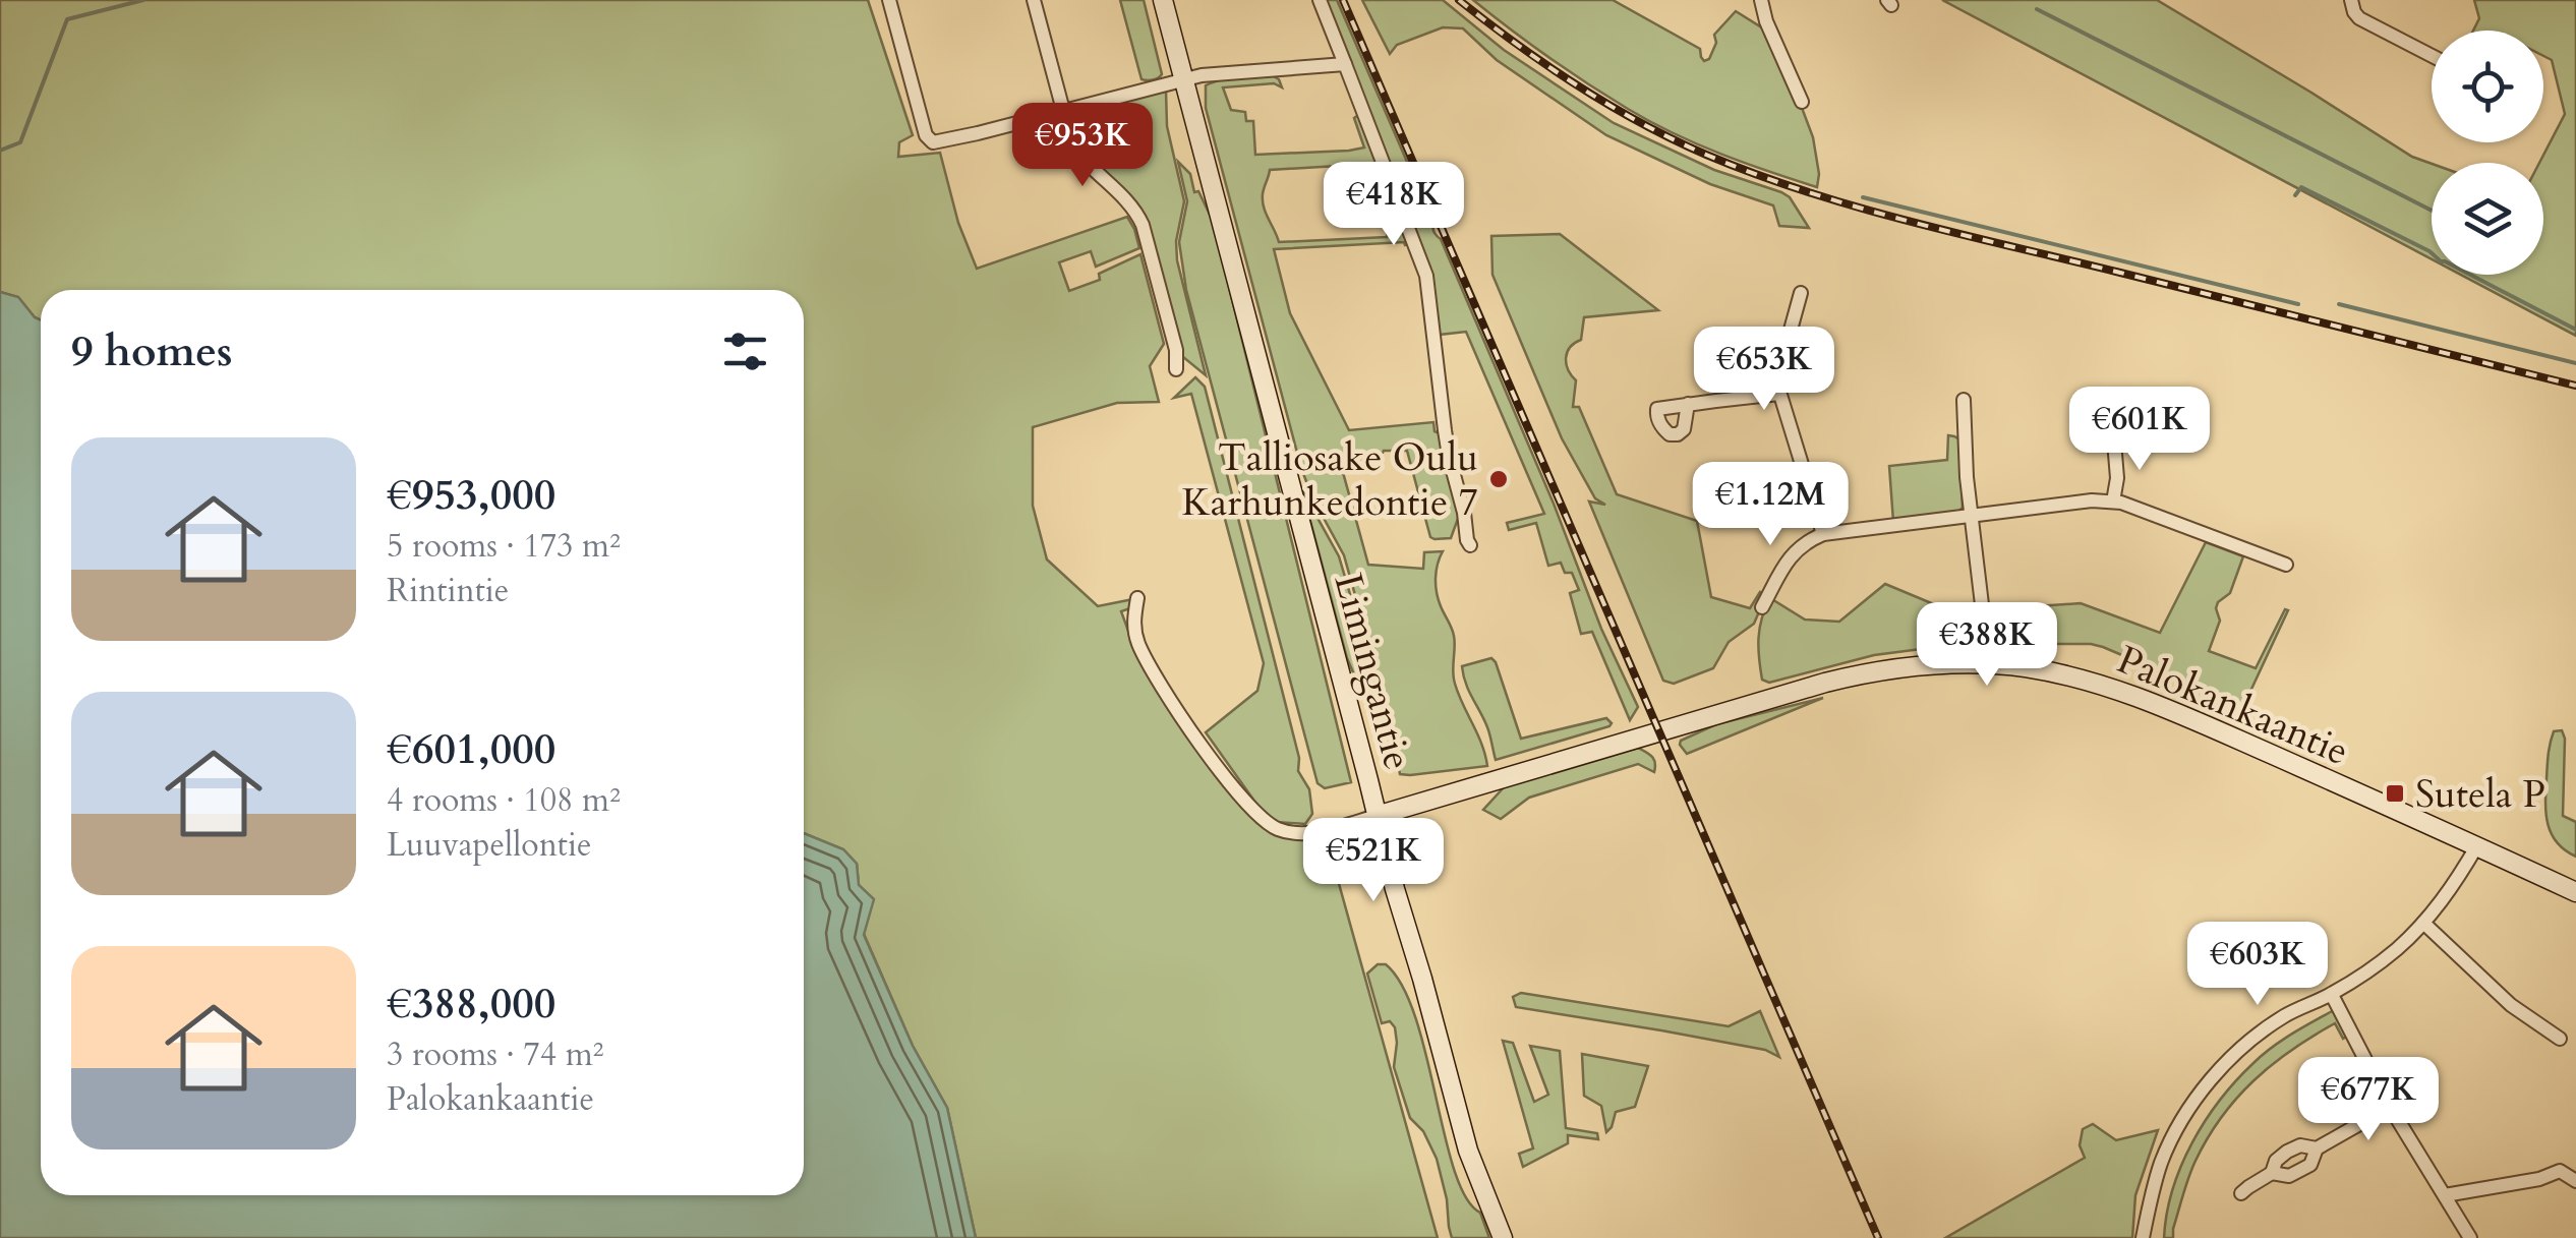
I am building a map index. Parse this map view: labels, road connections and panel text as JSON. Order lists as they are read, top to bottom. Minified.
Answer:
{"streets":{"main road":["Limingantie","Palokankaantie"]},"crossings":[["Limingantie","Palokankaantie"]],"places":{"other":["Talliosake Oulu Karhunkedontie 7"],"transit":["Sutela P"]},"page":{"price":["€953K","€418K","€653K","€601K","€1.12M","€388K","€521K","€603K","€677K"],"heading":"9 homes","list":[{"name":"€953,000","note":"5 rooms · 173 m² · Rintintie"},{"name":"€601,000","note":"4 rooms · 108 m² · Luuvapellontie"},{"name":"€388,000","note":"3 rooms · 74 m² · Palokankaantie"}]}}
